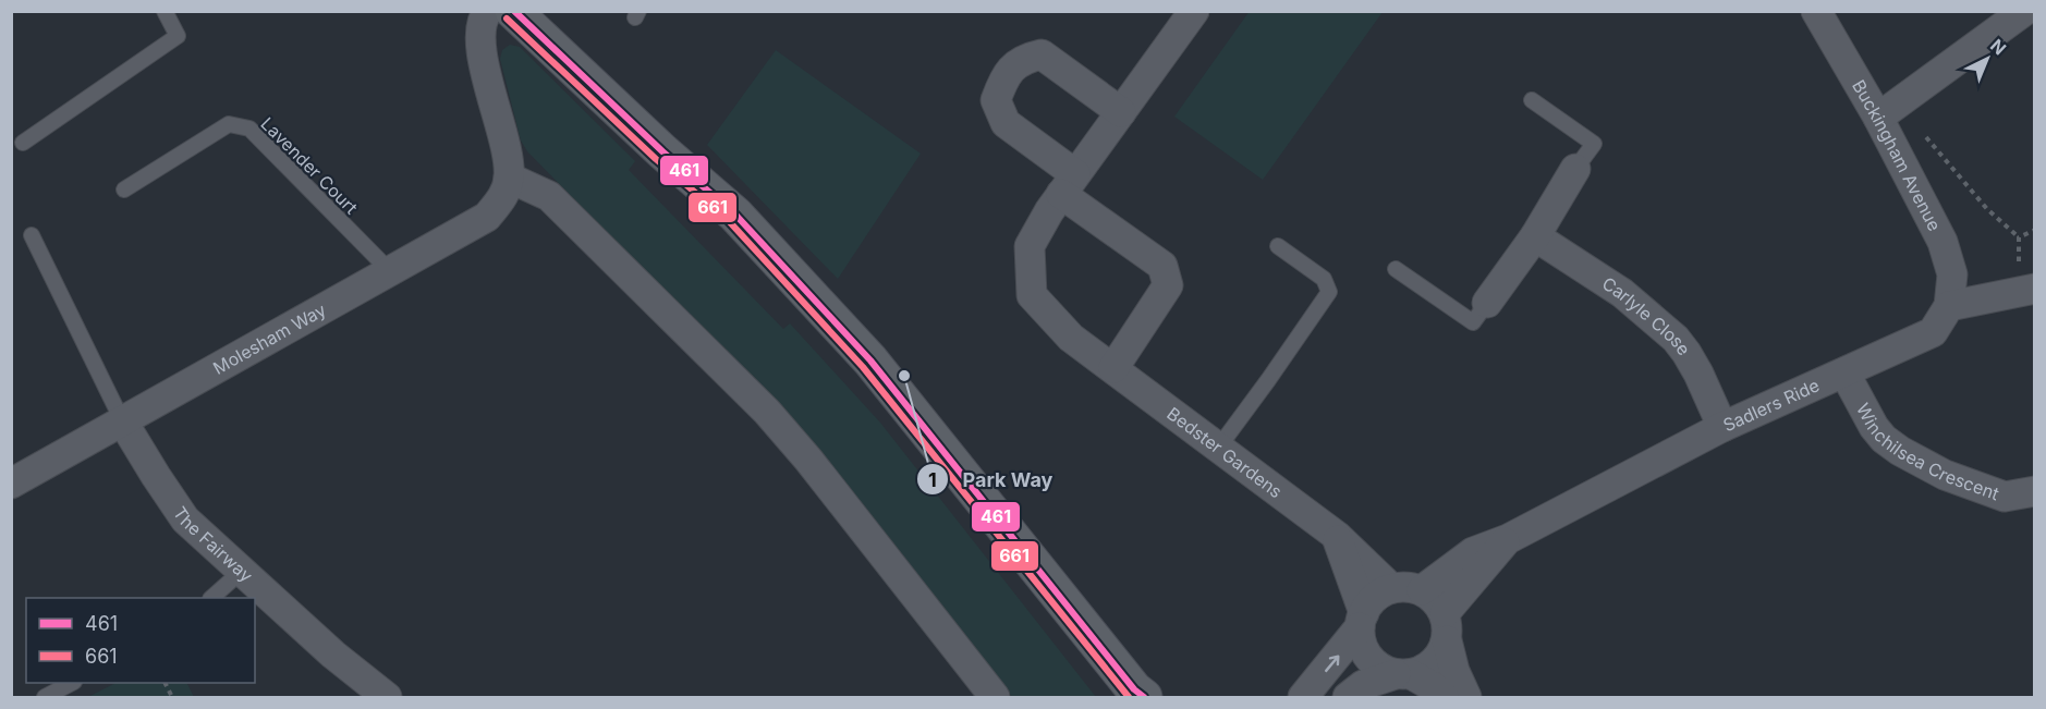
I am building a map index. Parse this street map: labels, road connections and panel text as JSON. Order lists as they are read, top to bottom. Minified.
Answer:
{"streets":{"street":["Buckingham Avenue","Carlyle Close","Molesham Way","Sadlers Ride","Winchilsea Crescent","Bedster Gardens","The Fairway"],"lane":["Lavender Court"]},"crossings":[["Buckingham Avenue","Sadlers Ride"],["Lavender Court","Molesham Way"],["Carlyle Close","Sadlers Ride"],["Molesham Way","The Fairway"],["Sadlers Ride","Winchilsea Crescent"],["Sadlers Ride","Bedster Gardens"]],"places":["Park Way"],"lines":["transit line 461","transit line 661"],"legend":["461","661"],"north":"top right"}
